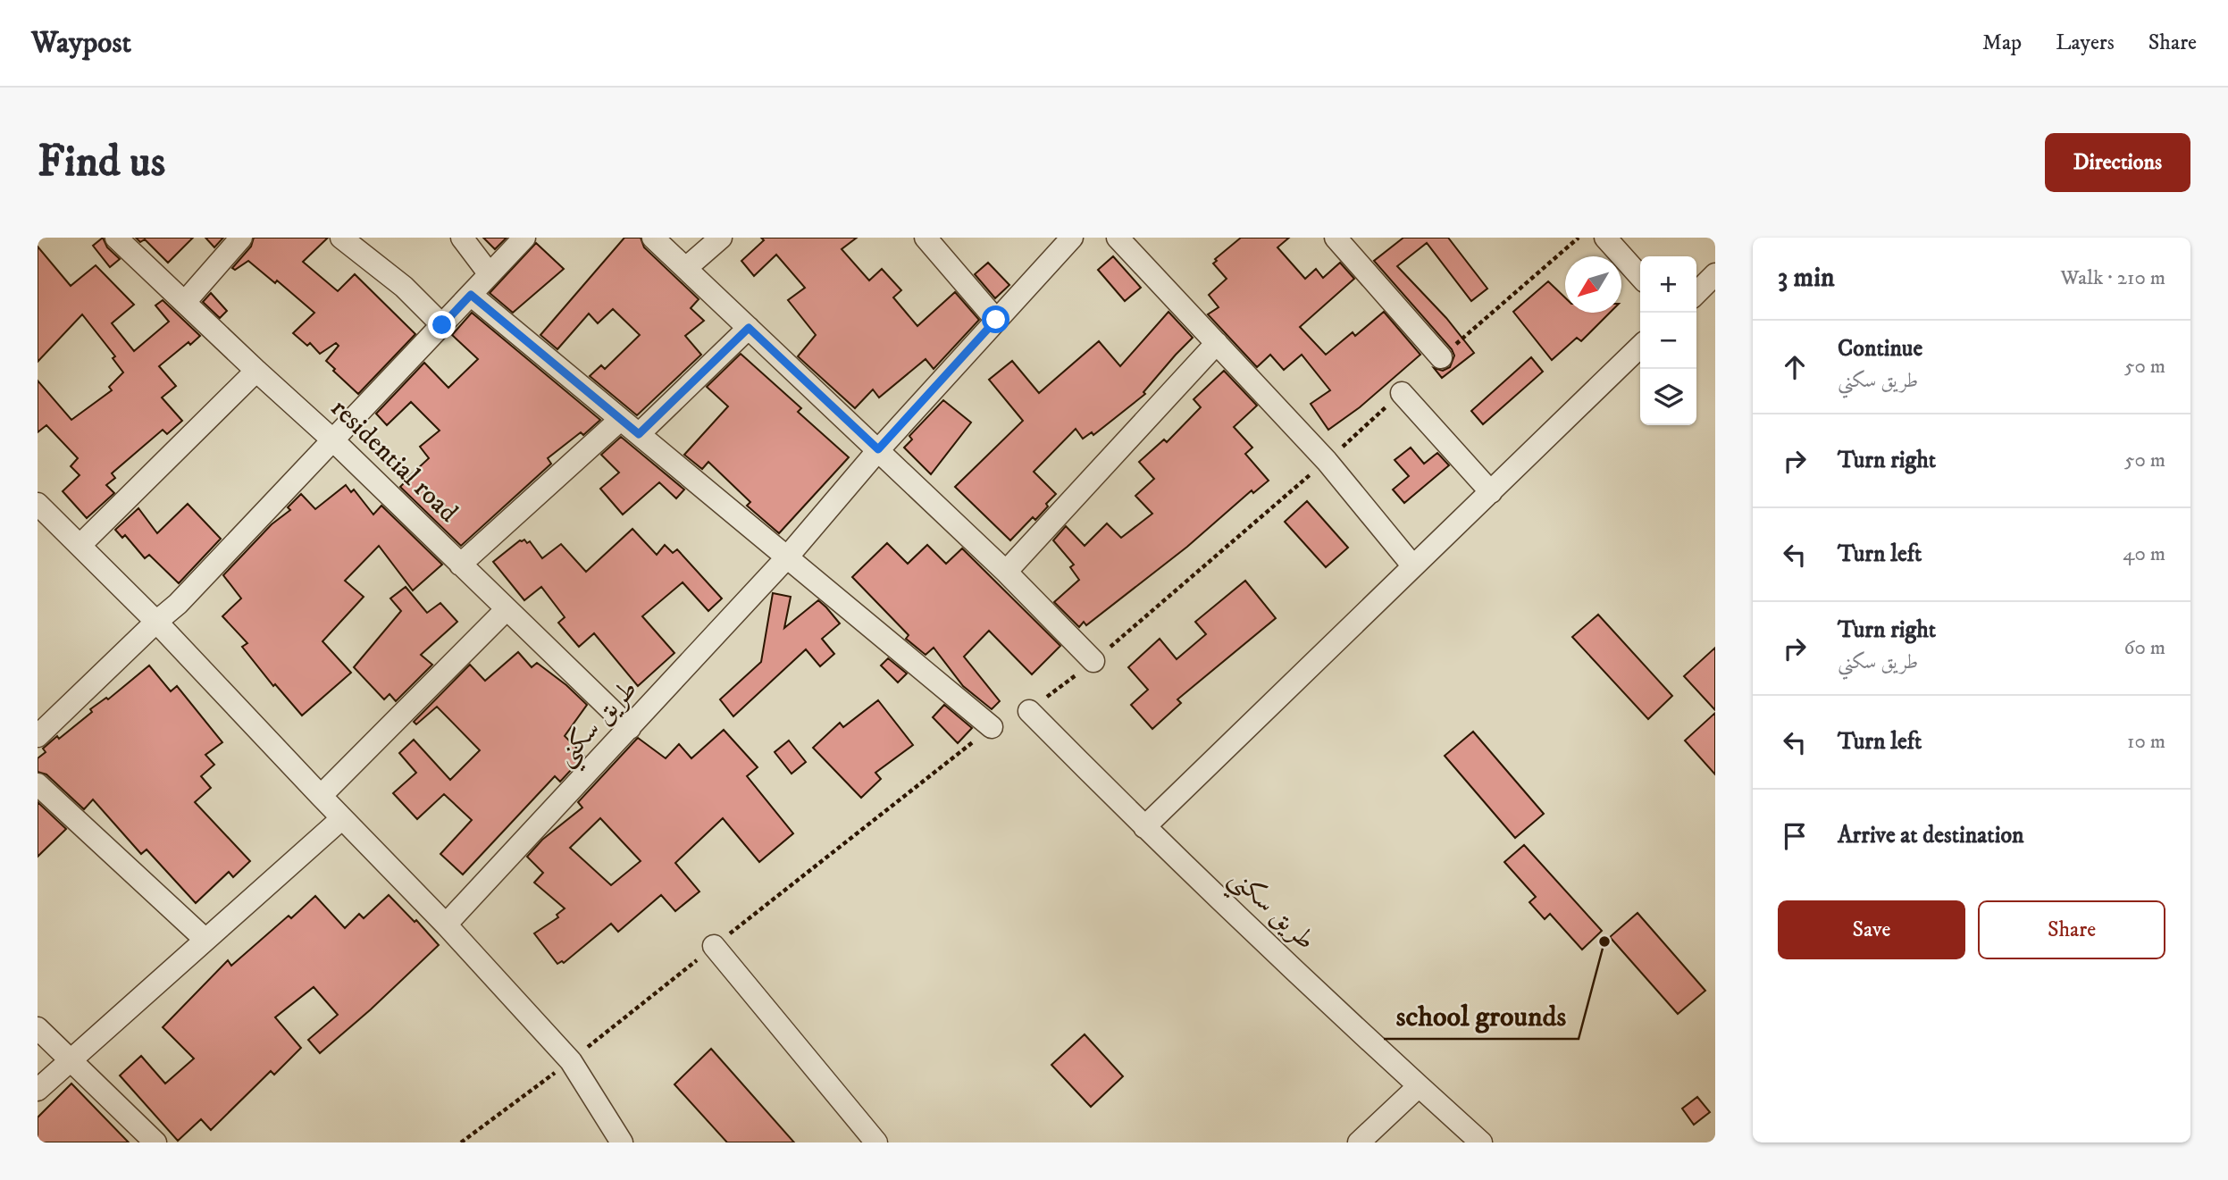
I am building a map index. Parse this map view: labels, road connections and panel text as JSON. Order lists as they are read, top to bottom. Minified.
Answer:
{"streets":{"street":["residential road","طريق سكني"]},"crossings":[["residential road","طريق سكني"]],"places":["school grounds"],"north":"bottom left","page":{"header":"Waypost","nav":["Map","Layers","Share"],"buttons":["Directions",["Save","Share"]],"title":"Find us","heading":["3 min","Walk · 210 m"],"map_buttons":["+","−"],"list":[["Continue","طريق سكني","50 m"],["Turn right","50 m"],["Turn left","40 m"],["Turn right","طريق سكني","60 m"],["Turn left","10 m"],"Arrive at destination"]}}
